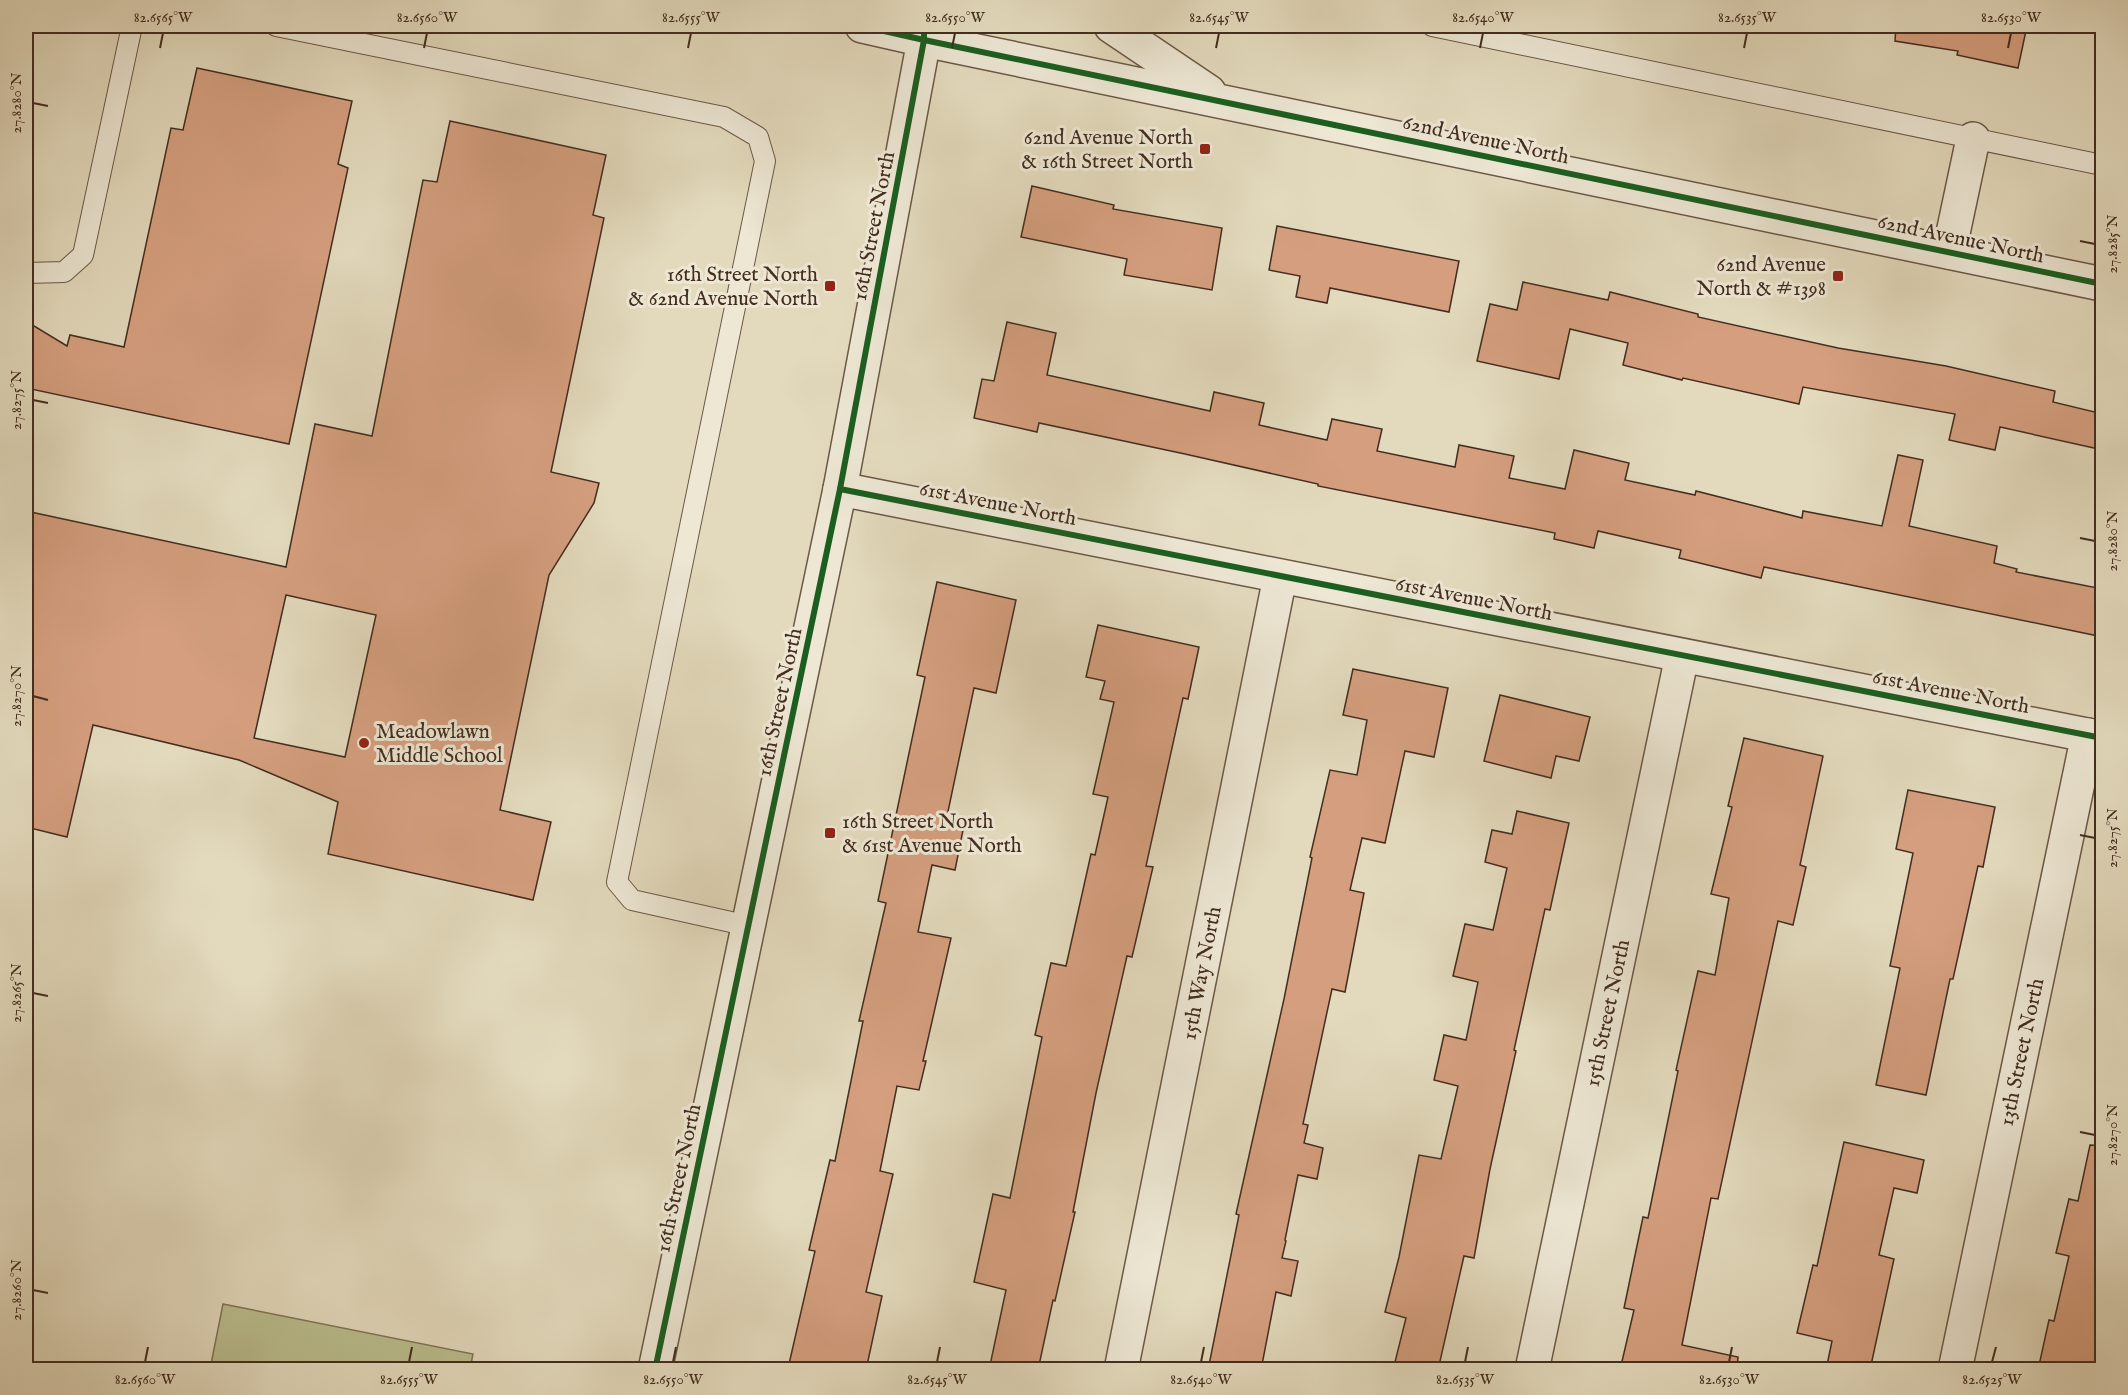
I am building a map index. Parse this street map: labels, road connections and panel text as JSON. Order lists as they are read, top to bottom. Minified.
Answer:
{"streets":{"street":["62nd Avenue North","16th Street North","61st Avenue North","15th Way North","15th Street North","13th Street North"]},"crossings":[["62nd Avenue North","16th Street North"],["16th Street North","61st Avenue North"],["61st Avenue North","15th Way North"],["61st Avenue North","15th Street North"],["61st Avenue North","13th Street North"]],"places":{"transit":["62nd Avenue North & 16th Street North","62nd Avenue North & #1398","16th Street North & 62nd Avenue North","16th Street North & 61st Avenue North"],"other":["Meadowlawn Middle School"]},"coordinates":["82.6565°W","82.6560°W","82.6555°W","82.6550°W","82.6545°W","82.6540°W","82.6535°W","82.6530°W","27.8280°N","27.8285°N","27.8275°N","27.8270°N","27.8265°N","27.8260°N","82.6525°W"]}
